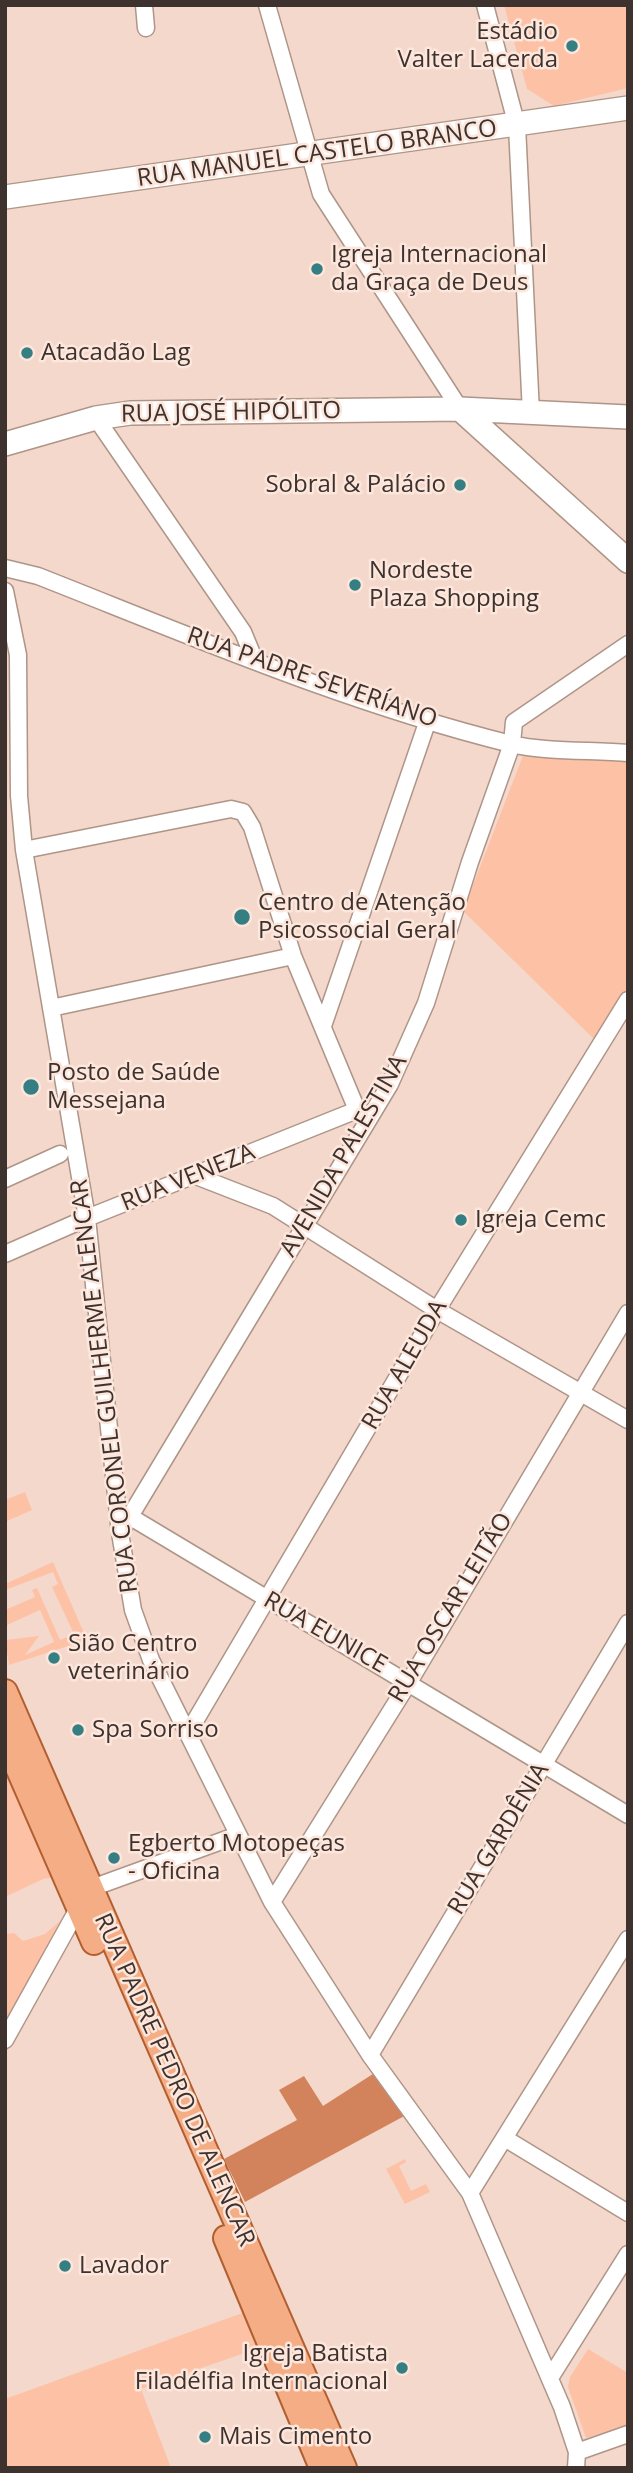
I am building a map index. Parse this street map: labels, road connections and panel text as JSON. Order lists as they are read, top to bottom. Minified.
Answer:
{"streets":{"main road":["RUA PADRE PEDRO DE ALENCAR"],"street":["RUA MANUEL CASTELO BRANCO","RUA JOSÉ HIPÓLITO","RUA PADRE SEVERÍANO","AVENIDA PALESTINA","RUA VENEZA","RUA ALEUDA","RUA CORONEL GUILHERME ALENCAR","RUA OSCAR LEITÃO","RUA EUNICE","RUA GARDÊNIA"]},"crossings":[["RUA PADRE SEVERÍANO","AVENIDA PALESTINA"],["AVENIDA PALESTINA","RUA VENEZA"],["AVENIDA PALESTINA","RUA CORONEL GUILHERME ALENCAR"],["AVENIDA PALESTINA","RUA EUNICE"],["RUA VENEZA","RUA CORONEL GUILHERME ALENCAR"],["RUA ALEUDA","RUA CORONEL GUILHERME ALENCAR"],["RUA ALEUDA","RUA EUNICE"],["RUA CORONEL GUILHERME ALENCAR","RUA OSCAR LEITÃO"],["RUA CORONEL GUILHERME ALENCAR","RUA GARDÊNIA"],["RUA OSCAR LEITÃO","RUA EUNICE"],["RUA EUNICE","RUA GARDÊNIA"]],"places":["Estádio Valter Lacerda","Igreja Internacional da Graça de Deus","Atacadão Lag","Sobral & Palácio","Nordeste Plaza Shopping","Centro de Atenção Psicossocial Geral","Posto de Saúde Messejana","Igreja Cemc","Sião Centro veterinário","Spa Sorriso","Egberto Motopeças - Oficina","Lavador","Igreja Batista Filadélfia Internacional","Mais Cimento"]}
